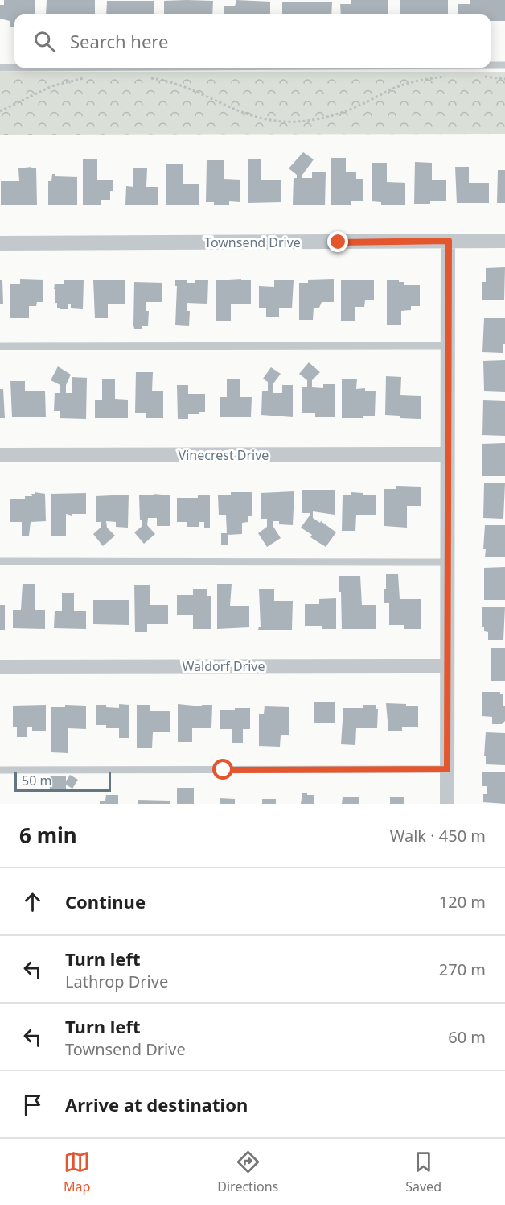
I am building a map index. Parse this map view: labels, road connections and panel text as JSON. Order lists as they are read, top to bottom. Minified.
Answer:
{"streets":{"street":["Townsend Drive","Vinecrest Drive","Waldorf Drive"]},"scale_bar":"50 m","page":{"search":"Search here","scale":"50 m","heading":["6 min","Walk · 450 m"],"list":[["Continue","120 m"],["Turn left","Lathrop Drive","270 m"],["Turn left","Townsend Drive","60 m"],"Arrive at destination"],"nav":["Map","Directions","Saved"]}}
